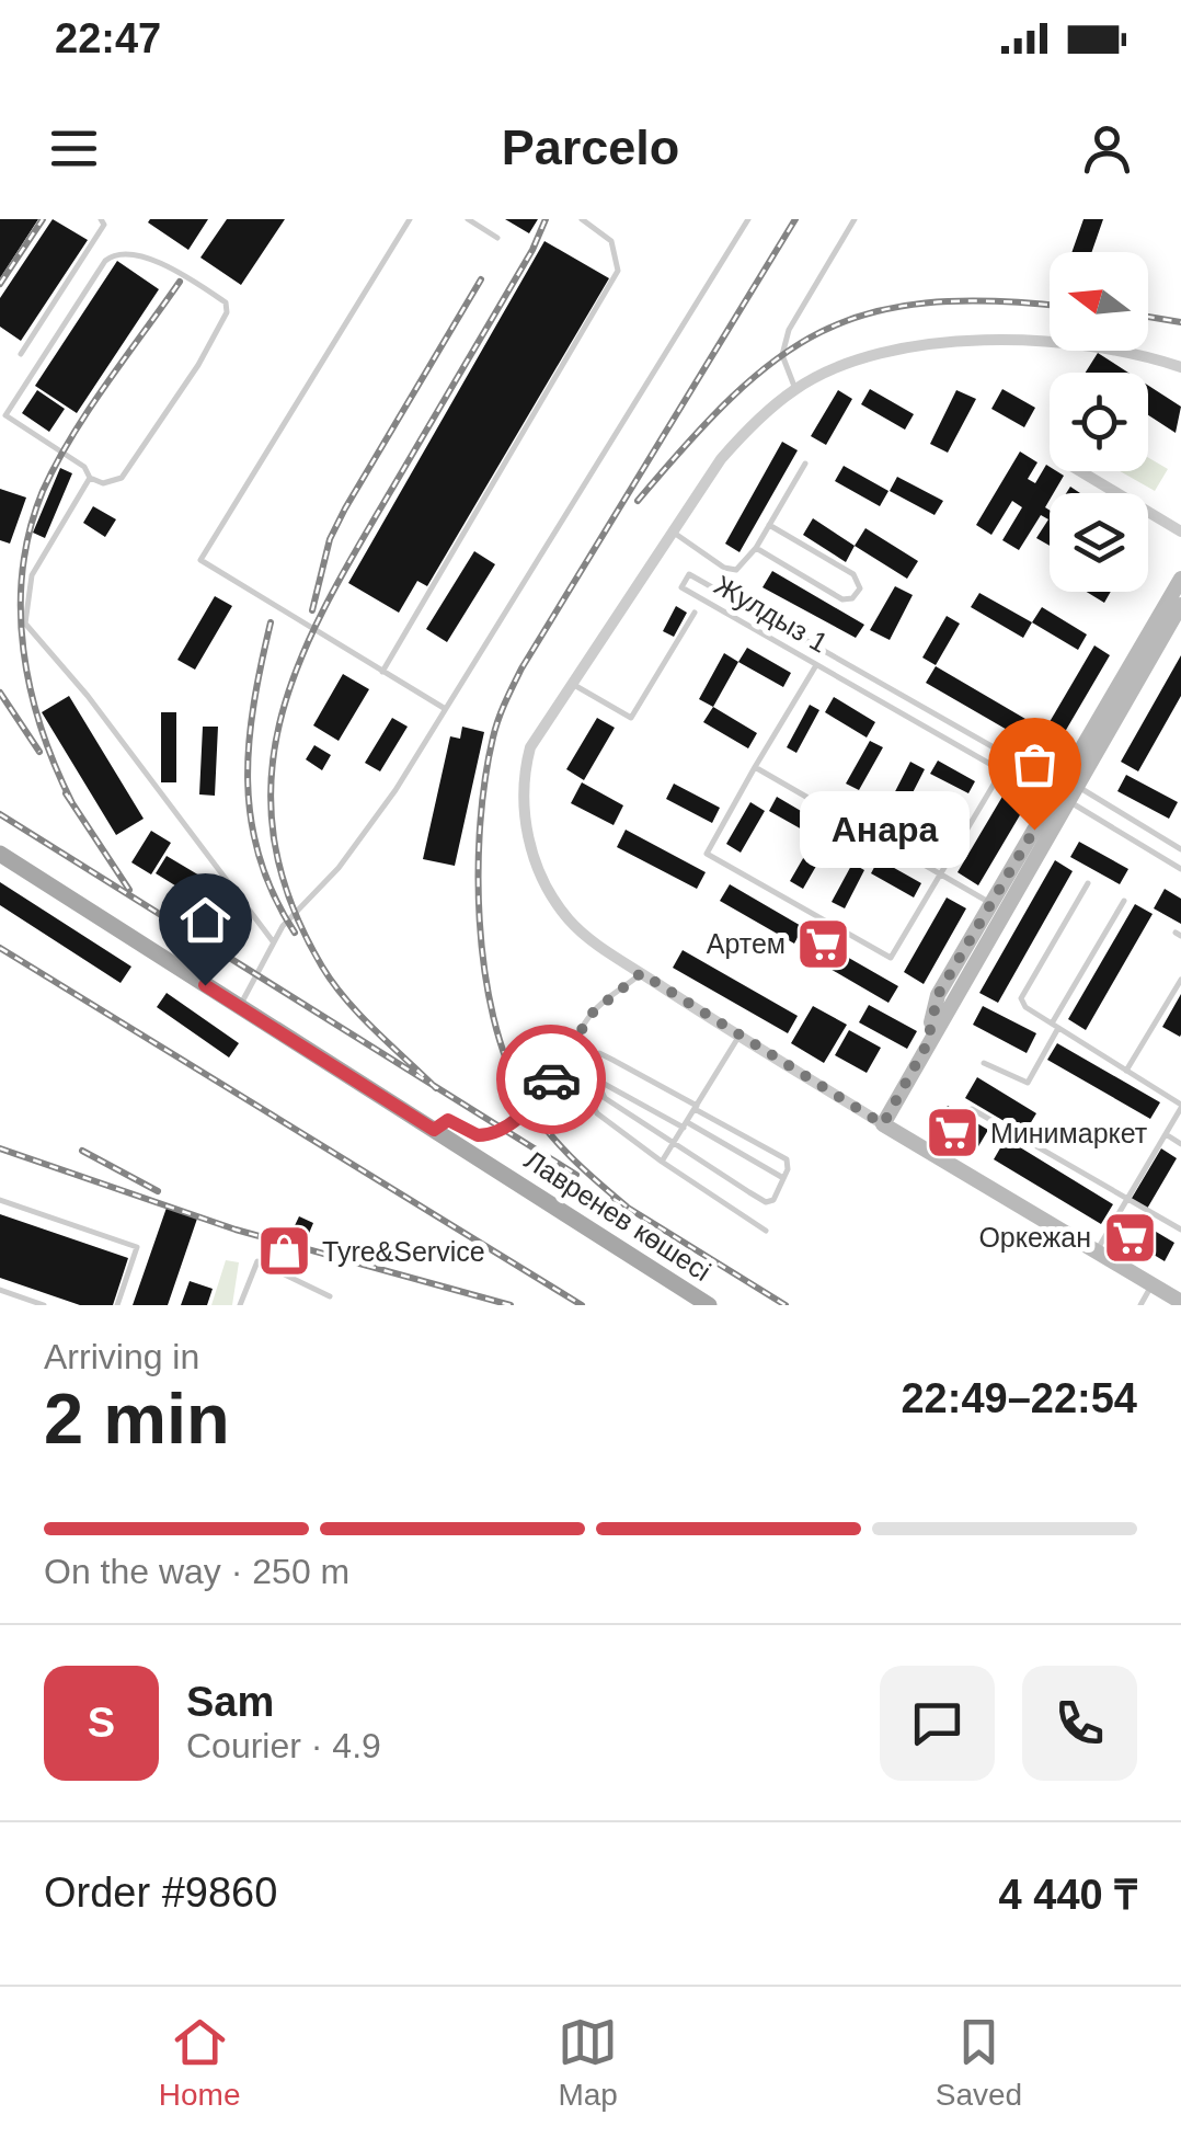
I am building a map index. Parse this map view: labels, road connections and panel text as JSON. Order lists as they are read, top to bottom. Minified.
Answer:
{"streets":{"main road":["Лавренев көшесі"],"lane":["Жулдыз 1"]},"places":{"other":["Анара"],"supermarket":["Артем","Минимаркет","Оркежан"],"shop":["Tyre&Service"]},"north":"left","page":{"status":"22:47","header":"Parcelo","bubble":"Анара","heading":["2 min","Arriving in","22:49–22:54"],"panel":["Sam","Courier · 4.9","Order #9860","4 440 ₸"],"bar":"On the way · 250 m","round":"S","tabs":["Home","Map","Saved"]}}
